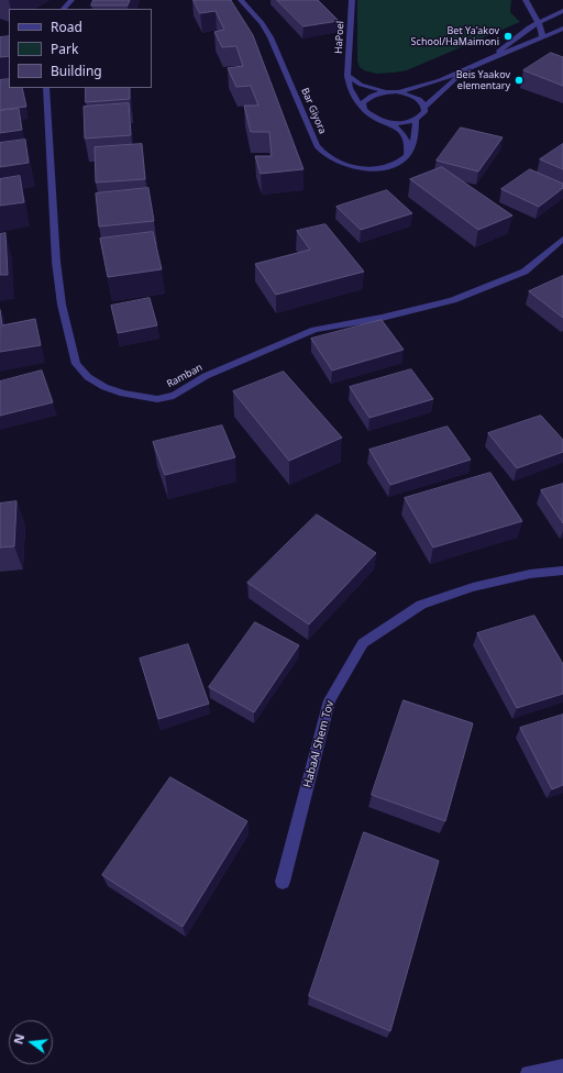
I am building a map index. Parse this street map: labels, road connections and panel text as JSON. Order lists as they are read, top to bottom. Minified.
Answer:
{"streets":{"street":["HaPoel","Bar Giyora","Ramban","HabaAl Shem Tov"]},"places":["Bet Ya'akov School/HaMaimoni","Beis Yaakov elementary"],"legend":["Road","Park","Building"],"north":"left"}
